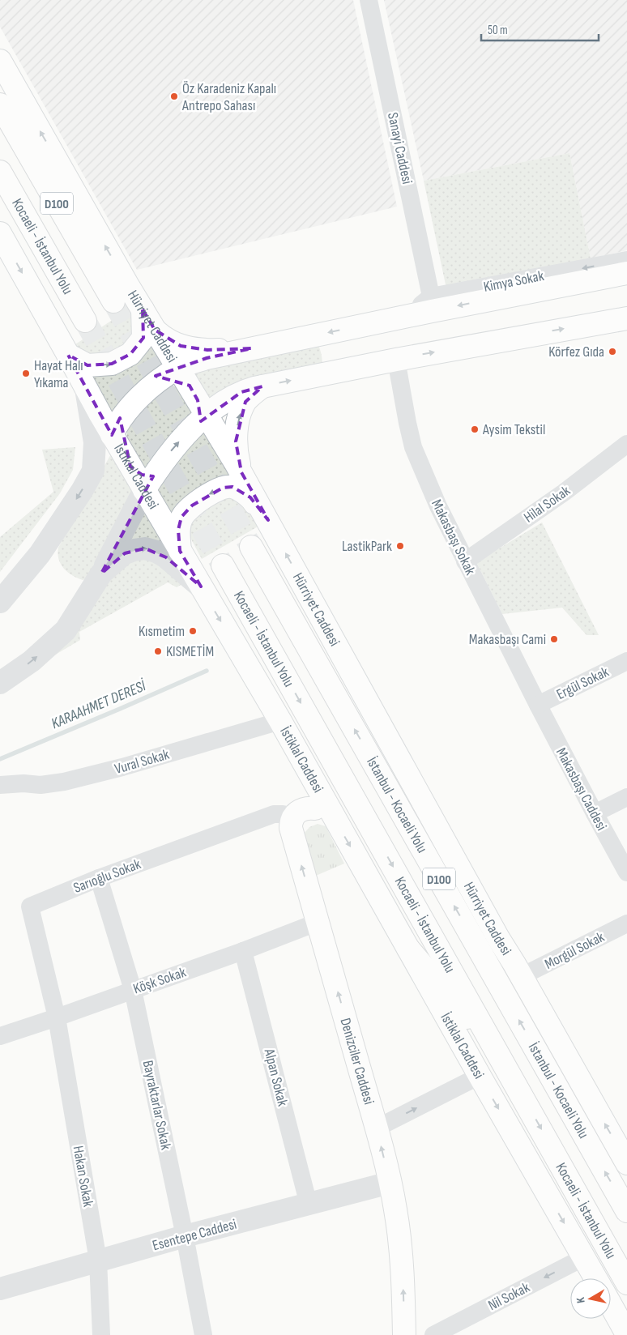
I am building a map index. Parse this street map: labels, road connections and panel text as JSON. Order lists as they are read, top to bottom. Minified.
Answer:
{"streets":{"main road":["D100","Kocaeli - İstanbul Yolu","Hürriyet Caddesi","İstiklal Caddesi","İstanbul - Kocaeli Yolu","Denizciler Caddesi"],"street":["Sanayi Caddesi","Kimya Sokak","Hilal Sokak","Makasbaşı Sokak","Ergül Sokak","Vural Sokak","Makasbaşı Caddesi","Sarıoğlu Sokak","Morgül Sokak","Köşk Sokak","Alpan Sokak","Bayraktarlar Sokak","Hakan Sokak","Esentepe Caddesi","Nil Sokak"]},"crossings":[["Sanayi Caddesi","Kimya Sokak"],["Hürriyet Caddesi","Morgül Sokak"],["İstiklal Caddesi","Vural Sokak"],["İstiklal Caddesi","Nil Sokak"],["Hilal Sokak","Makasbaşı Sokak"],["Makasbaşı Sokak","Ergül Sokak"],["Makasbaşı Sokak","Makasbaşı Caddesi"],["Ergül Sokak","Makasbaşı Caddesi"],["Sarıoğlu Sokak","Köşk Sokak"],["Sarıoğlu Sokak","Denizciler Caddesi"],["Sarıoğlu Sokak","Bayraktarlar Sokak"],["Sarıoğlu Sokak","Hakan Sokak"],["Köşk Sokak","Denizciler Caddesi"],["Köşk Sokak","Alpan Sokak"],["Köşk Sokak","Bayraktarlar Sokak"],["Köşk Sokak","Hakan Sokak"],["Denizciler Caddesi","Esentepe Caddesi"],["Alpan Sokak","Esentepe Caddesi"],["Bayraktarlar Sokak","Esentepe Caddesi"],["Hakan Sokak","Esentepe Caddesi"]],"one_way":["Kimya Sokak","Denizciler Caddesi","Nil Sokak"],"water":["KARAAHMET DERESİ"],"places":["Öz Karadeniz Kapalı Antrepo Sahası","Körfez Gıda","Hayat Halı Yıkama","Aysim Tekstil","LastikPark","Kısmetim","Makasbaşı Cami","KISMETİM"],"scale_bar":"50 m","north":"left"}
